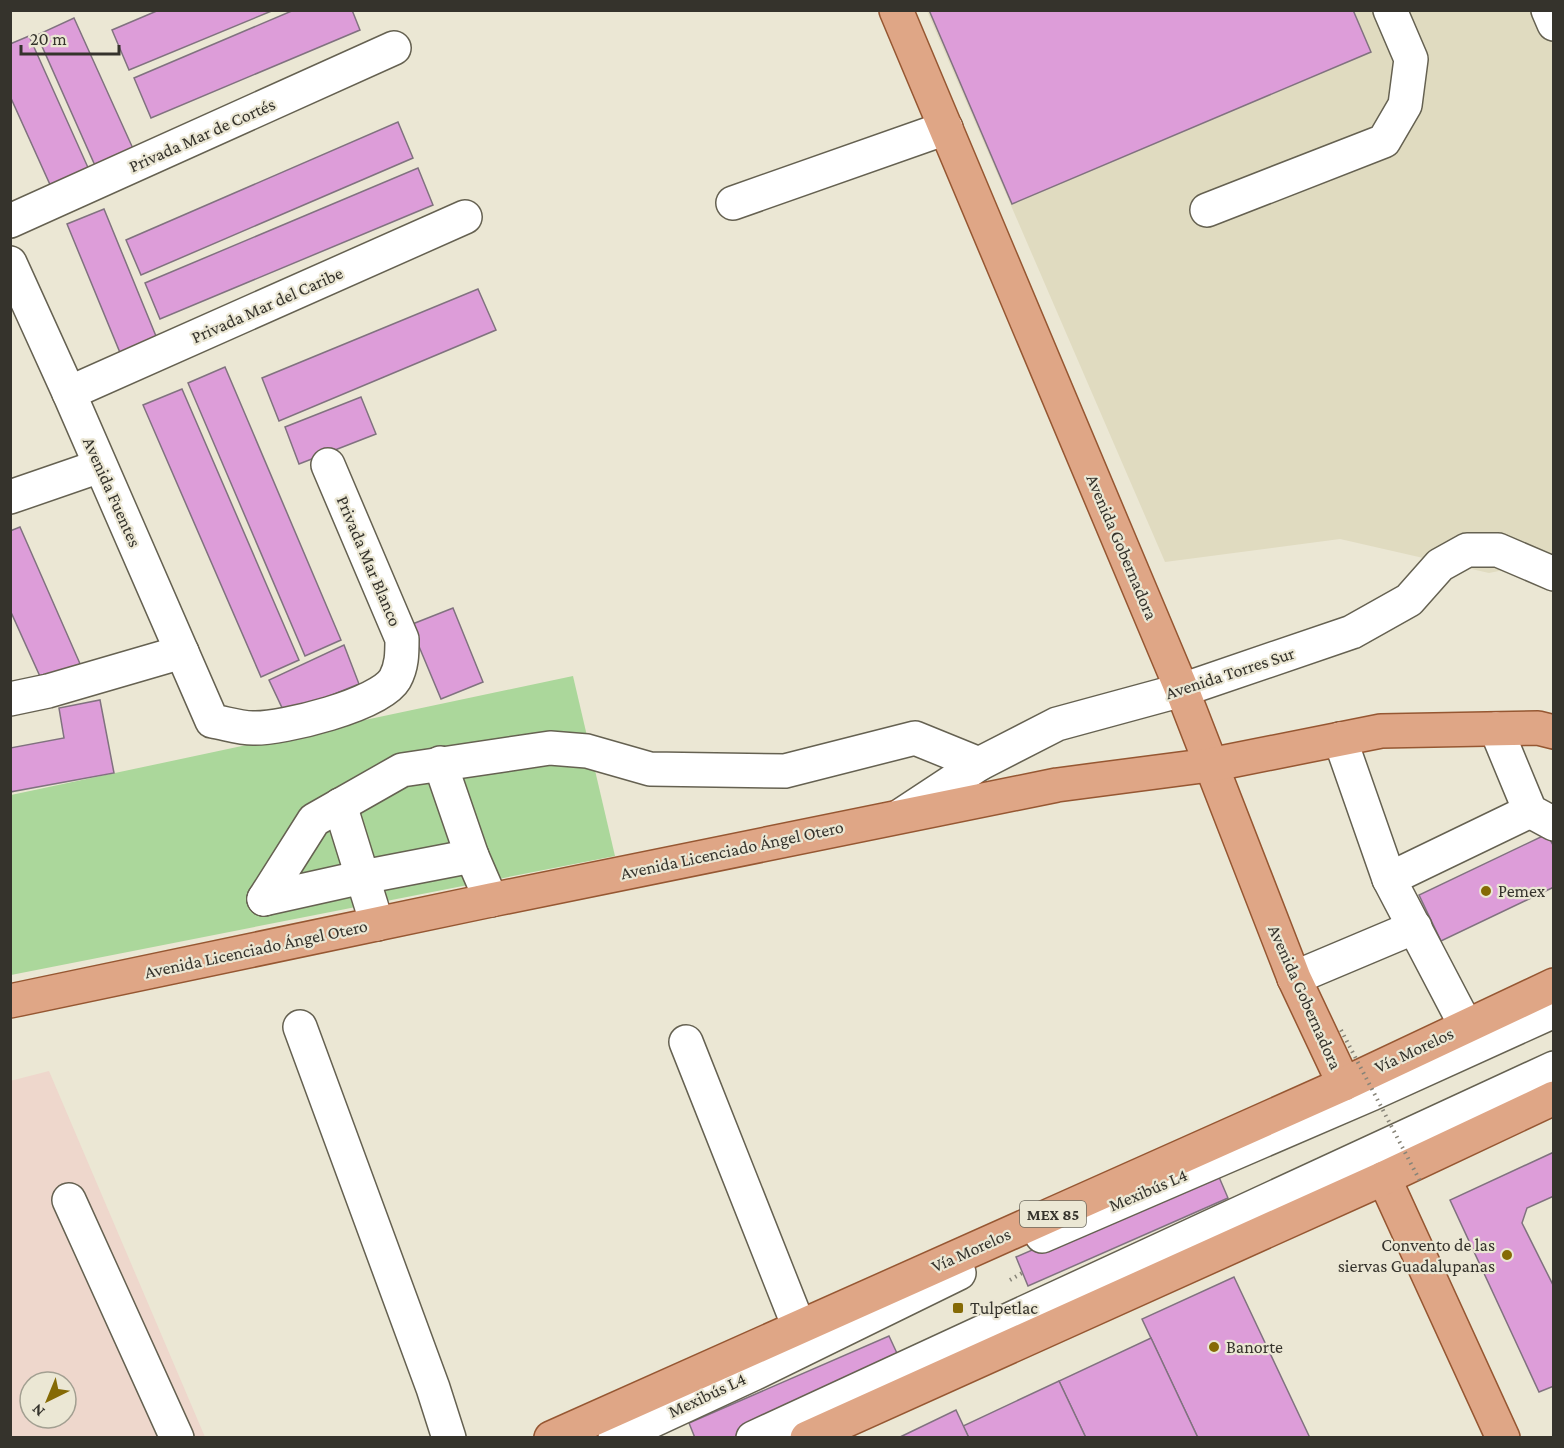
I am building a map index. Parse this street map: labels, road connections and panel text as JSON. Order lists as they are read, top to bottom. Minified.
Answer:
{"streets":{"main road":["Avenida Gobernadora","Avenida Licenciado Ángel Otero","Vía Morelos","MEX 85"],"street":["Privada Mar de Cortés","Privada Mar del Caribe","Avenida Fuentes","Privada Mar Blanco","Avenida Torres Sur","Mexibús L4"]},"crossings":[["Privada Mar del Caribe","Avenida Fuentes"],["Avenida Fuentes","Privada Mar Blanco"],["Avenida Gobernadora","Avenida Torres Sur"],["Avenida Gobernadora","Avenida Licenciado Ángel Otero"],["Avenida Gobernadora","Vía Morelos"],["Avenida Torres Sur","Avenida Licenciado Ángel Otero"]],"places":{"other":["Pemex","Convento de las siervas Guadalupanas","Banorte"],"transit":["Tulpetlac"]},"scale_bar":"20 m","north":"bottom left"}
